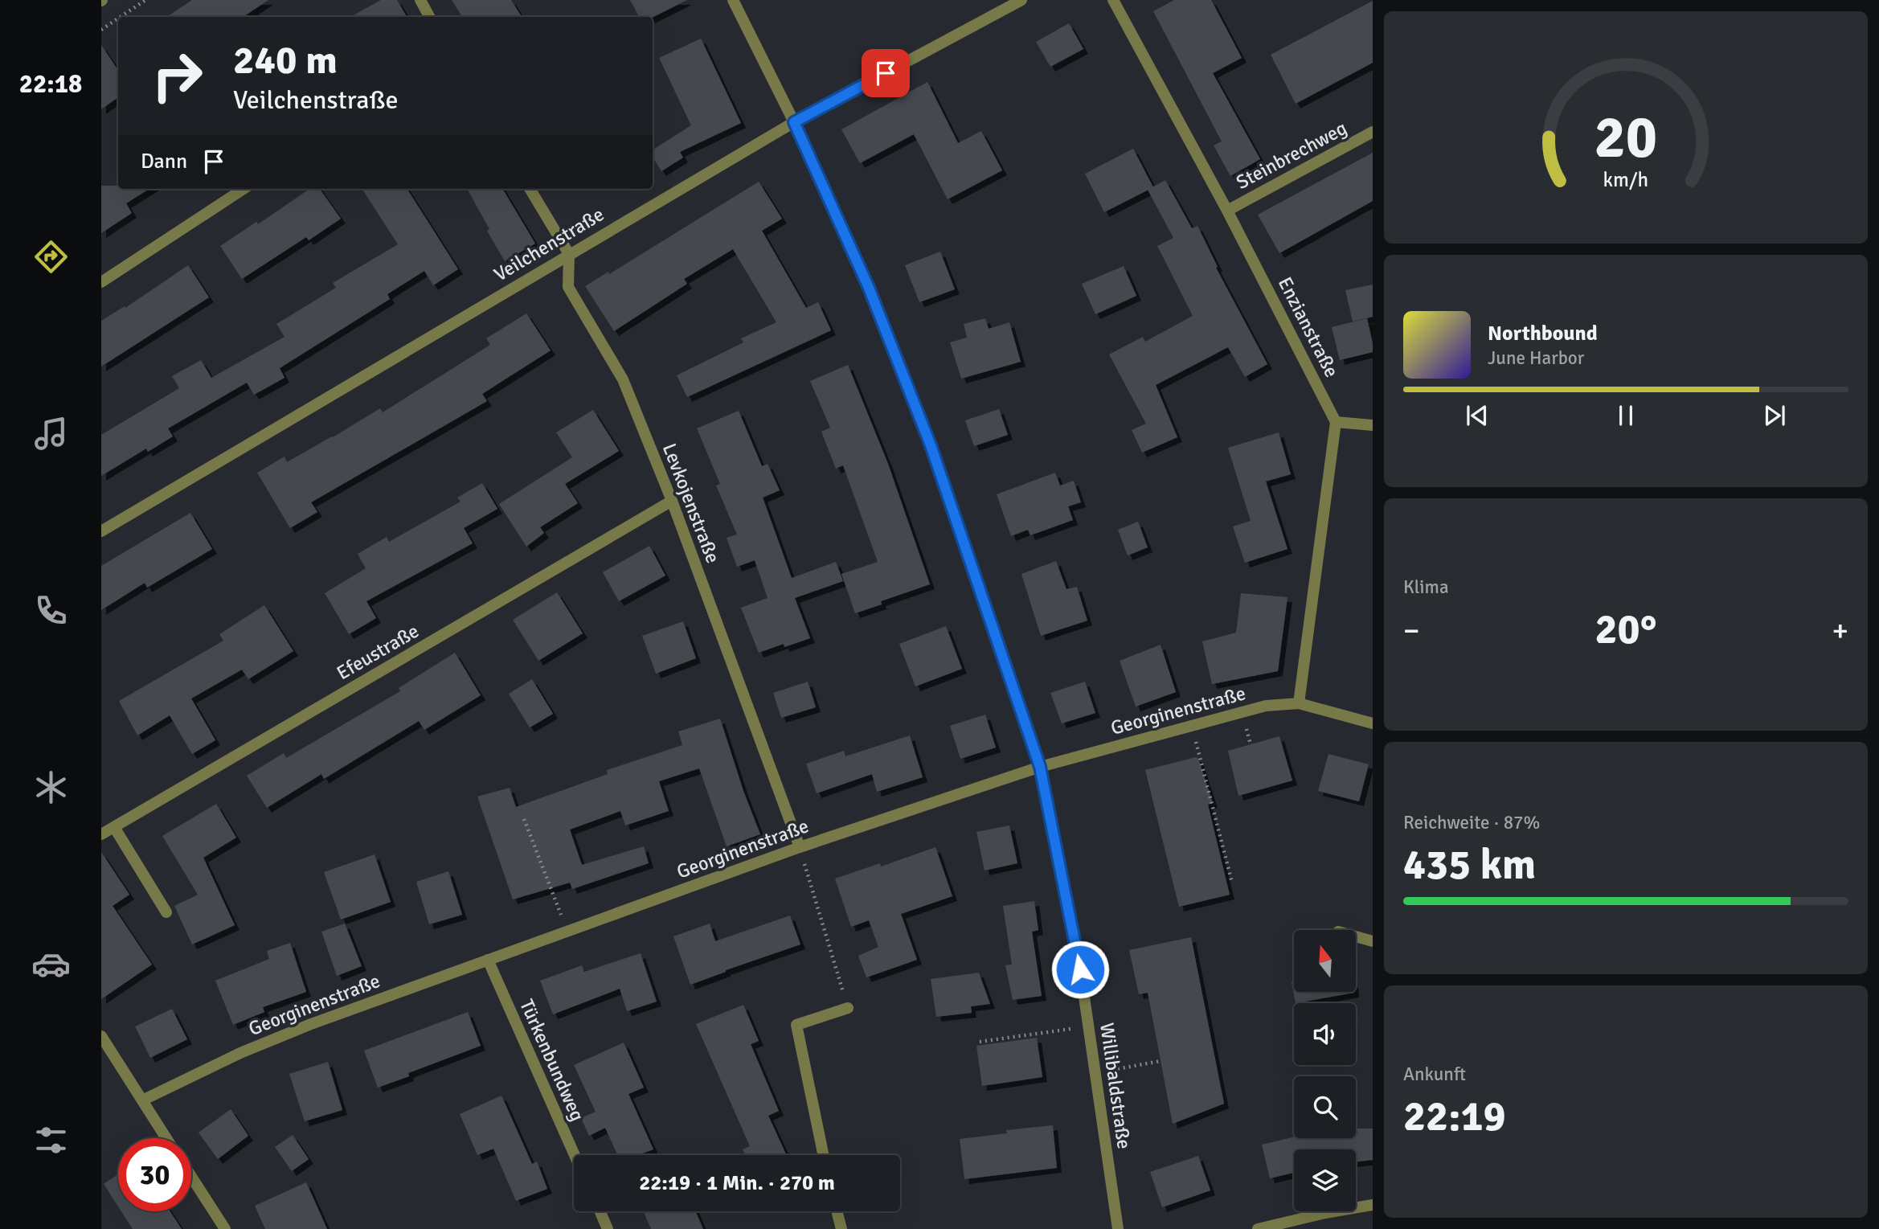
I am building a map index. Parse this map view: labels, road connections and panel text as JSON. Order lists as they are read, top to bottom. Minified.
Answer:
{"streets":{"street":["Steinbrechweg","Veilchenstraße","Enzianstraße","Levkojenstraße","Efeustraße","Georginenstraße","Türkenbundweg","Willibaldstraße"]},"crossings":[["Steinbrechweg","Enzianstraße"],["Veilchenstraße","Levkojenstraße"],["Veilchenstraße","Willibaldstraße"],["Levkojenstraße","Efeustraße"],["Levkojenstraße","Georginenstraße"],["Georginenstraße","Türkenbundweg"],["Georginenstraße","Willibaldstraße"]],"north":"top","page":{"tabs":"22:18","turn":["240 m","Veilchenstraße"],"then":"Dann","song":["Northbound","June Harbor"],"tile":["Klima",["Reichweite · 87%","435 km"],["Ankunft","22:19"]],"heat":["−","20°","+"],"limit":"30","trip":"22:19 · 1 Min. · 270 m","gauge":["20","km/h"]}}
